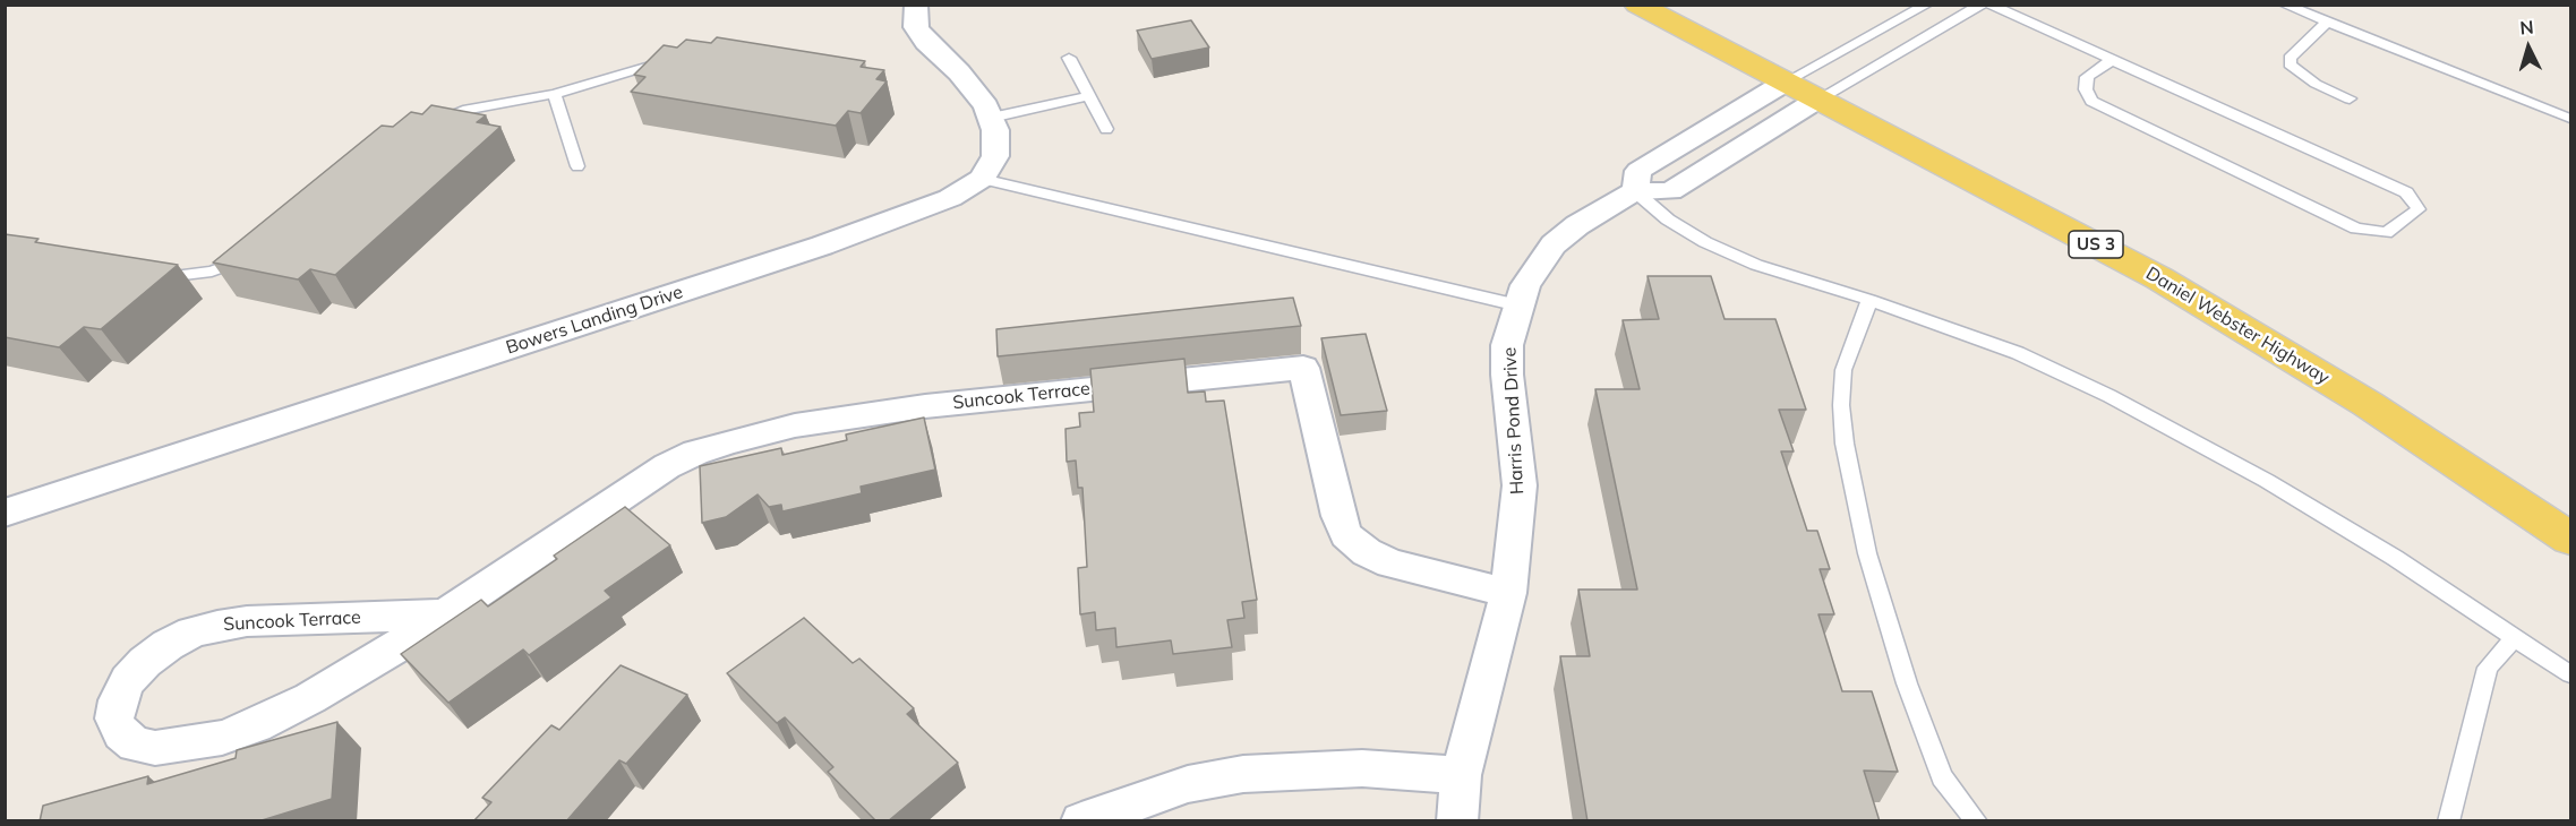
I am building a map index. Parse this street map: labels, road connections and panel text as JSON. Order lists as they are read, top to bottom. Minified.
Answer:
{"streets":{"main road":["US 3","Daniel Webster Highway"],"street":["Bowers Landing Drive","Suncook Terrace","Harris Pond Drive"]},"crossings":[["Suncook Terrace","Harris Pond Drive"]],"north":"top"}
